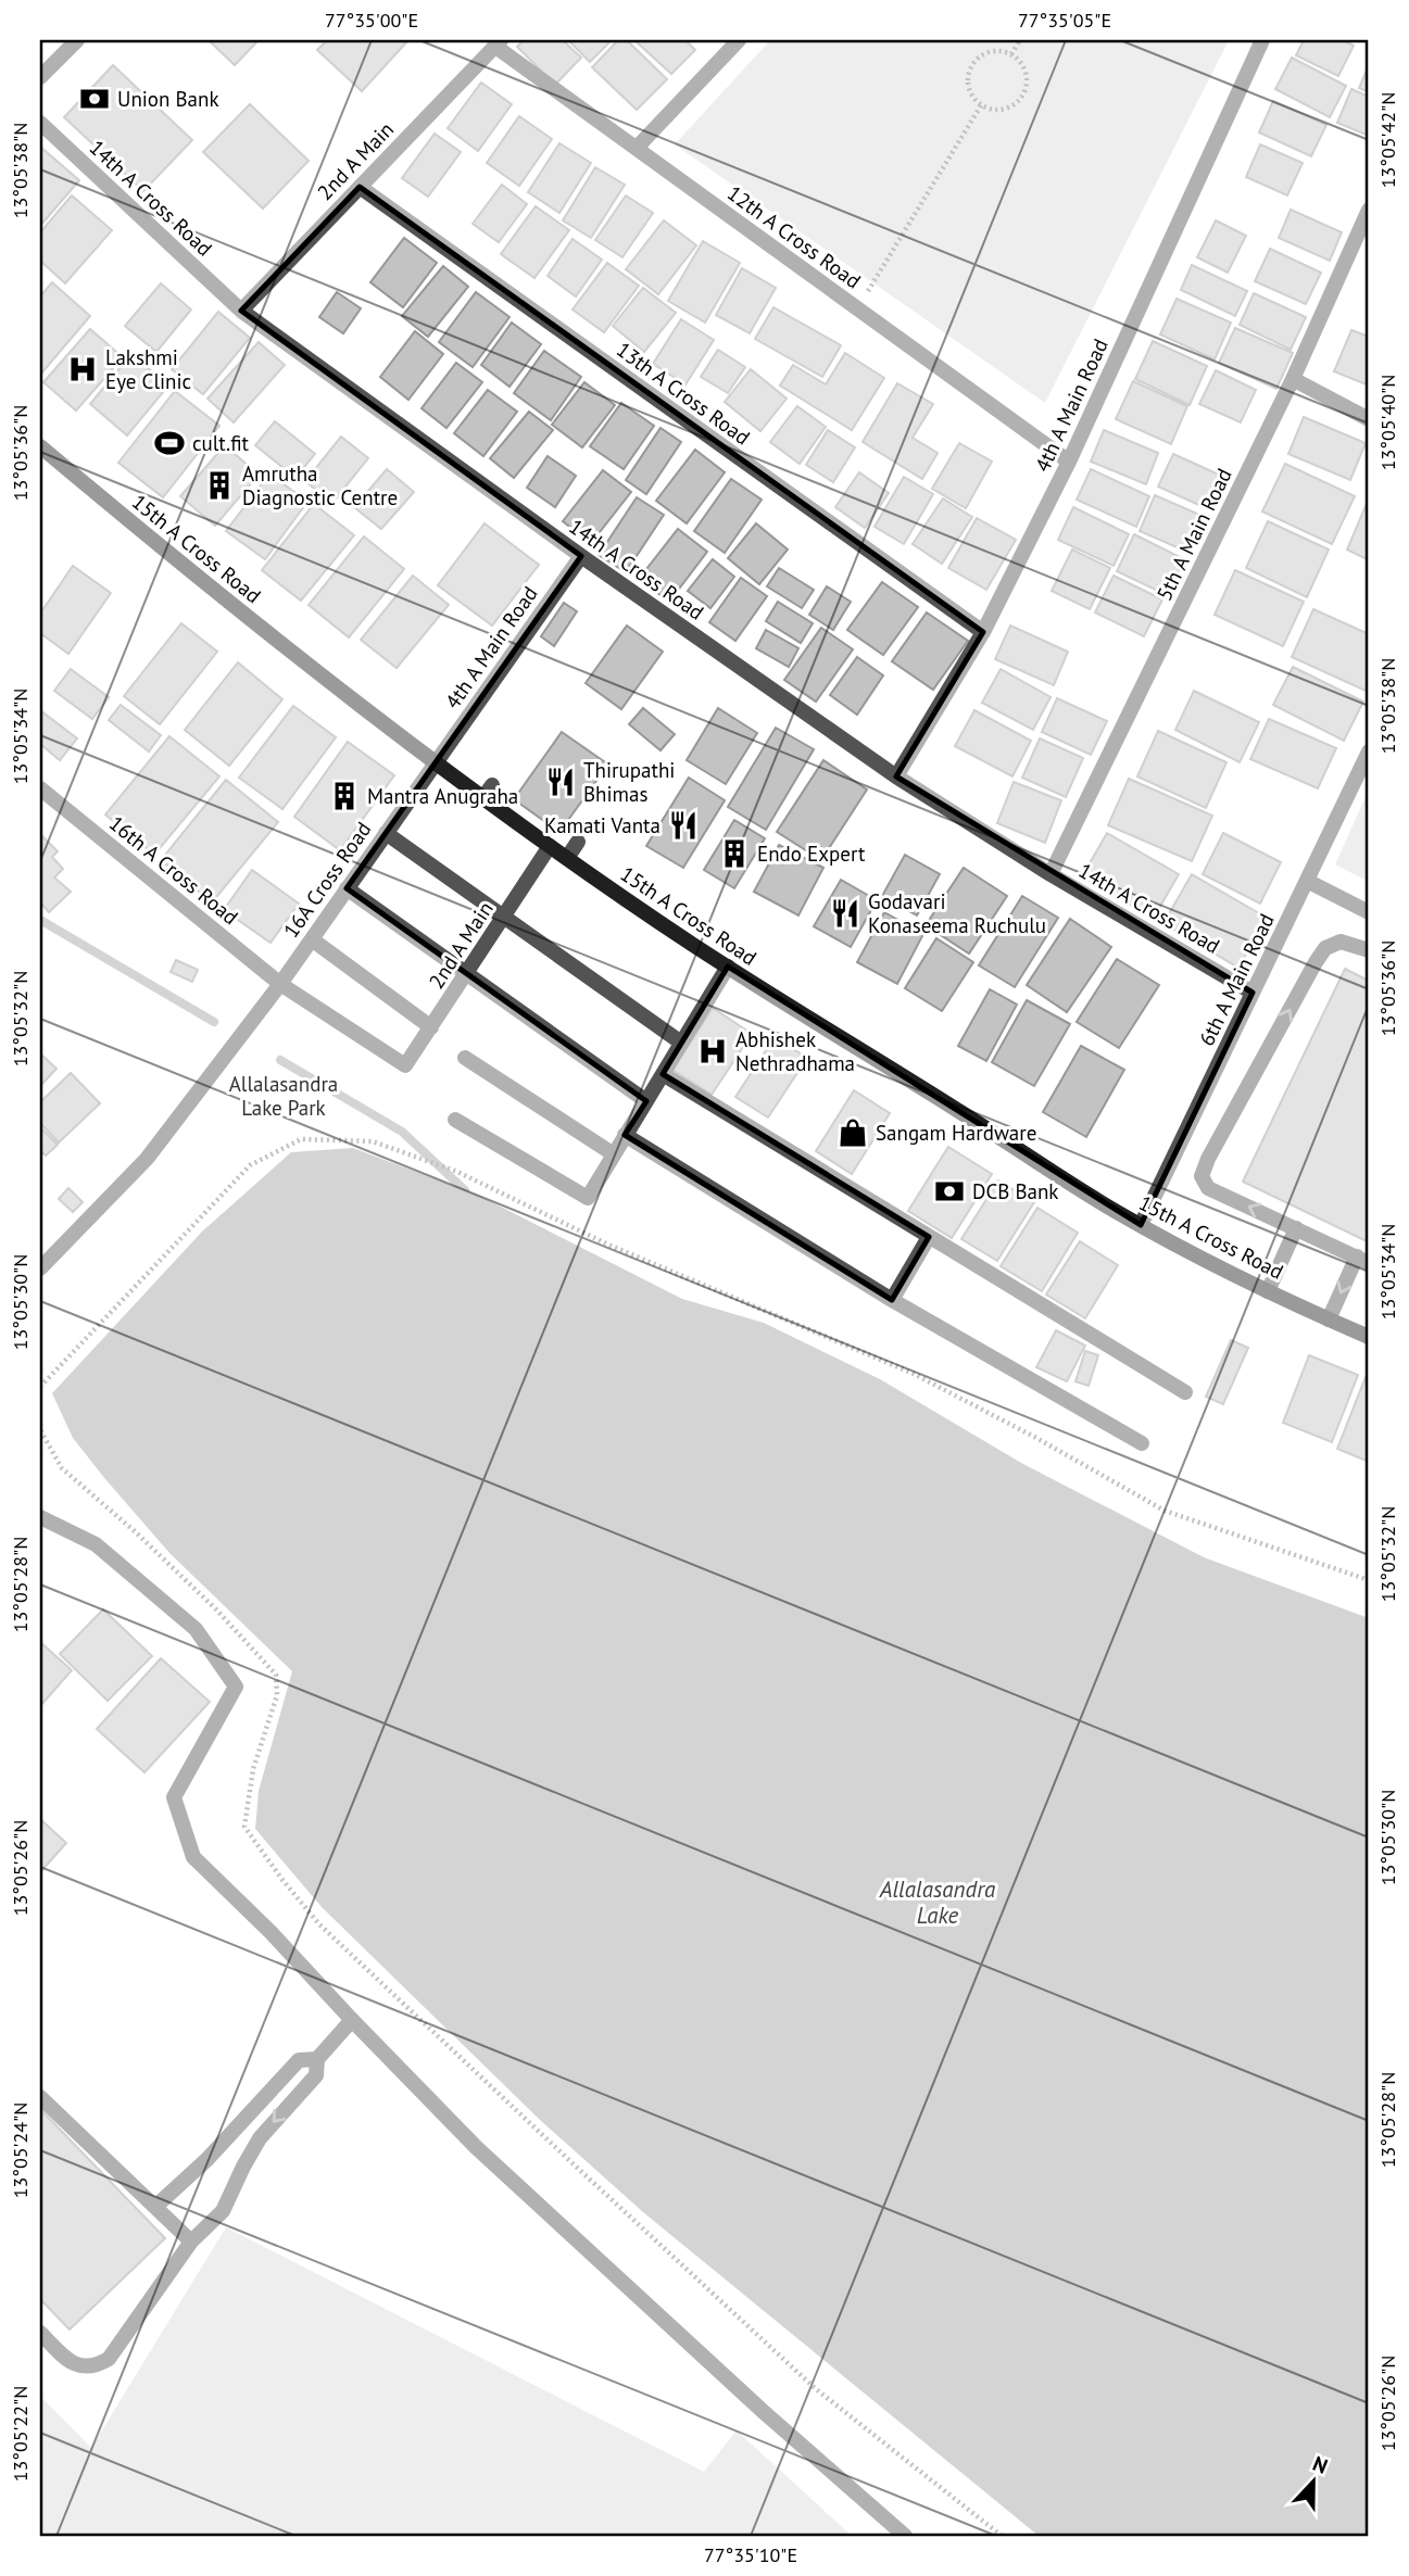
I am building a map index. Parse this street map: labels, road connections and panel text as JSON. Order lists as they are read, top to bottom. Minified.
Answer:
{"streets":{"main road":["15th A Cross Road"],"street":["2nd A Main","14th A Cross Road","12th A Cross Road","13th A Cross Road","4th A Main Road","5th A Main Road","16th A Cross Road","16A Cross Road","6th A Main Road"]},"crossings":[["2nd A Main","14th A Cross Road"],["2nd A Main","12th A Cross Road"],["2nd A Main","13th A Cross Road"],["2nd A Main","15th A Cross Road"],["2nd A Main","16th A Cross Road"],["14th A Cross Road","4th A Main Road"],["14th A Cross Road","5th A Main Road"],["14th A Cross Road","6th A Main Road"],["12th A Cross Road","4th A Main Road"],["13th A Cross Road","4th A Main Road"],["4th A Main Road","15th A Cross Road"],["4th A Main Road","16A Cross Road"],["15th A Cross Road","16A Cross Road"],["15th A Cross Road","6th A Main Road"],["16th A Cross Road","16A Cross Road"]],"water":["Allalasandra Lake"],"parks":["Allalasandra Lake Park"],"places":{"bank":["Union Bank","DCB Bank"],"hospital":["Lakshmi Eye Clinic","Abhishek Nethradhama"],"sports":["cult.fit"],"building":["Amrutha Diagnostic Centre","Mantra Anugraha","Endo Expert"],"restaurant":["Thirupathi Bhimas","Kamati Vanta","Godavari Konaseema Ruchulu"],"shop":["Sangam Hardware"]},"north":"top","coordinates":["77°35'00\"E","77°35'05\"E","13°05'42\"N","13°05'38\"N","13°05'40\"N","13°05'36\"N","13°05'34\"N","13°05'32\"N","13°05'30\"N","13°05'28\"N","13°05'26\"N","13°05'24\"N","13°05'22\"N","77°35'10\"E"]}
